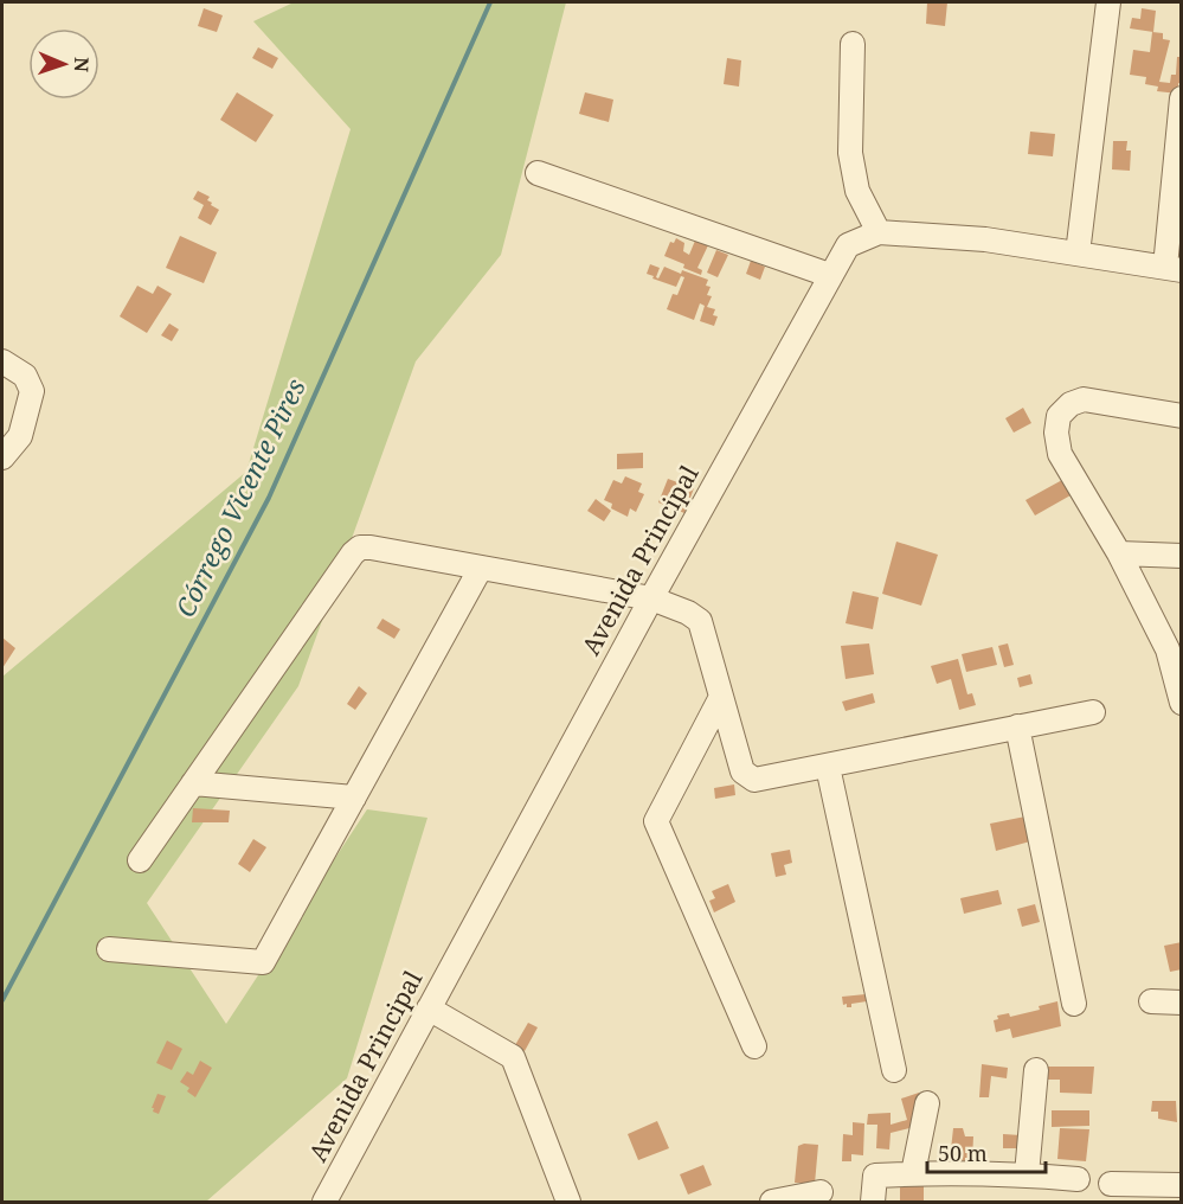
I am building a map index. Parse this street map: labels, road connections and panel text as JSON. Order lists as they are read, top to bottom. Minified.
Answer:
{"streets":{"street":["Avenida Principal"]},"water":["Córrego Vicente Pires"],"scale_bar":"50 m","north":"right"}
